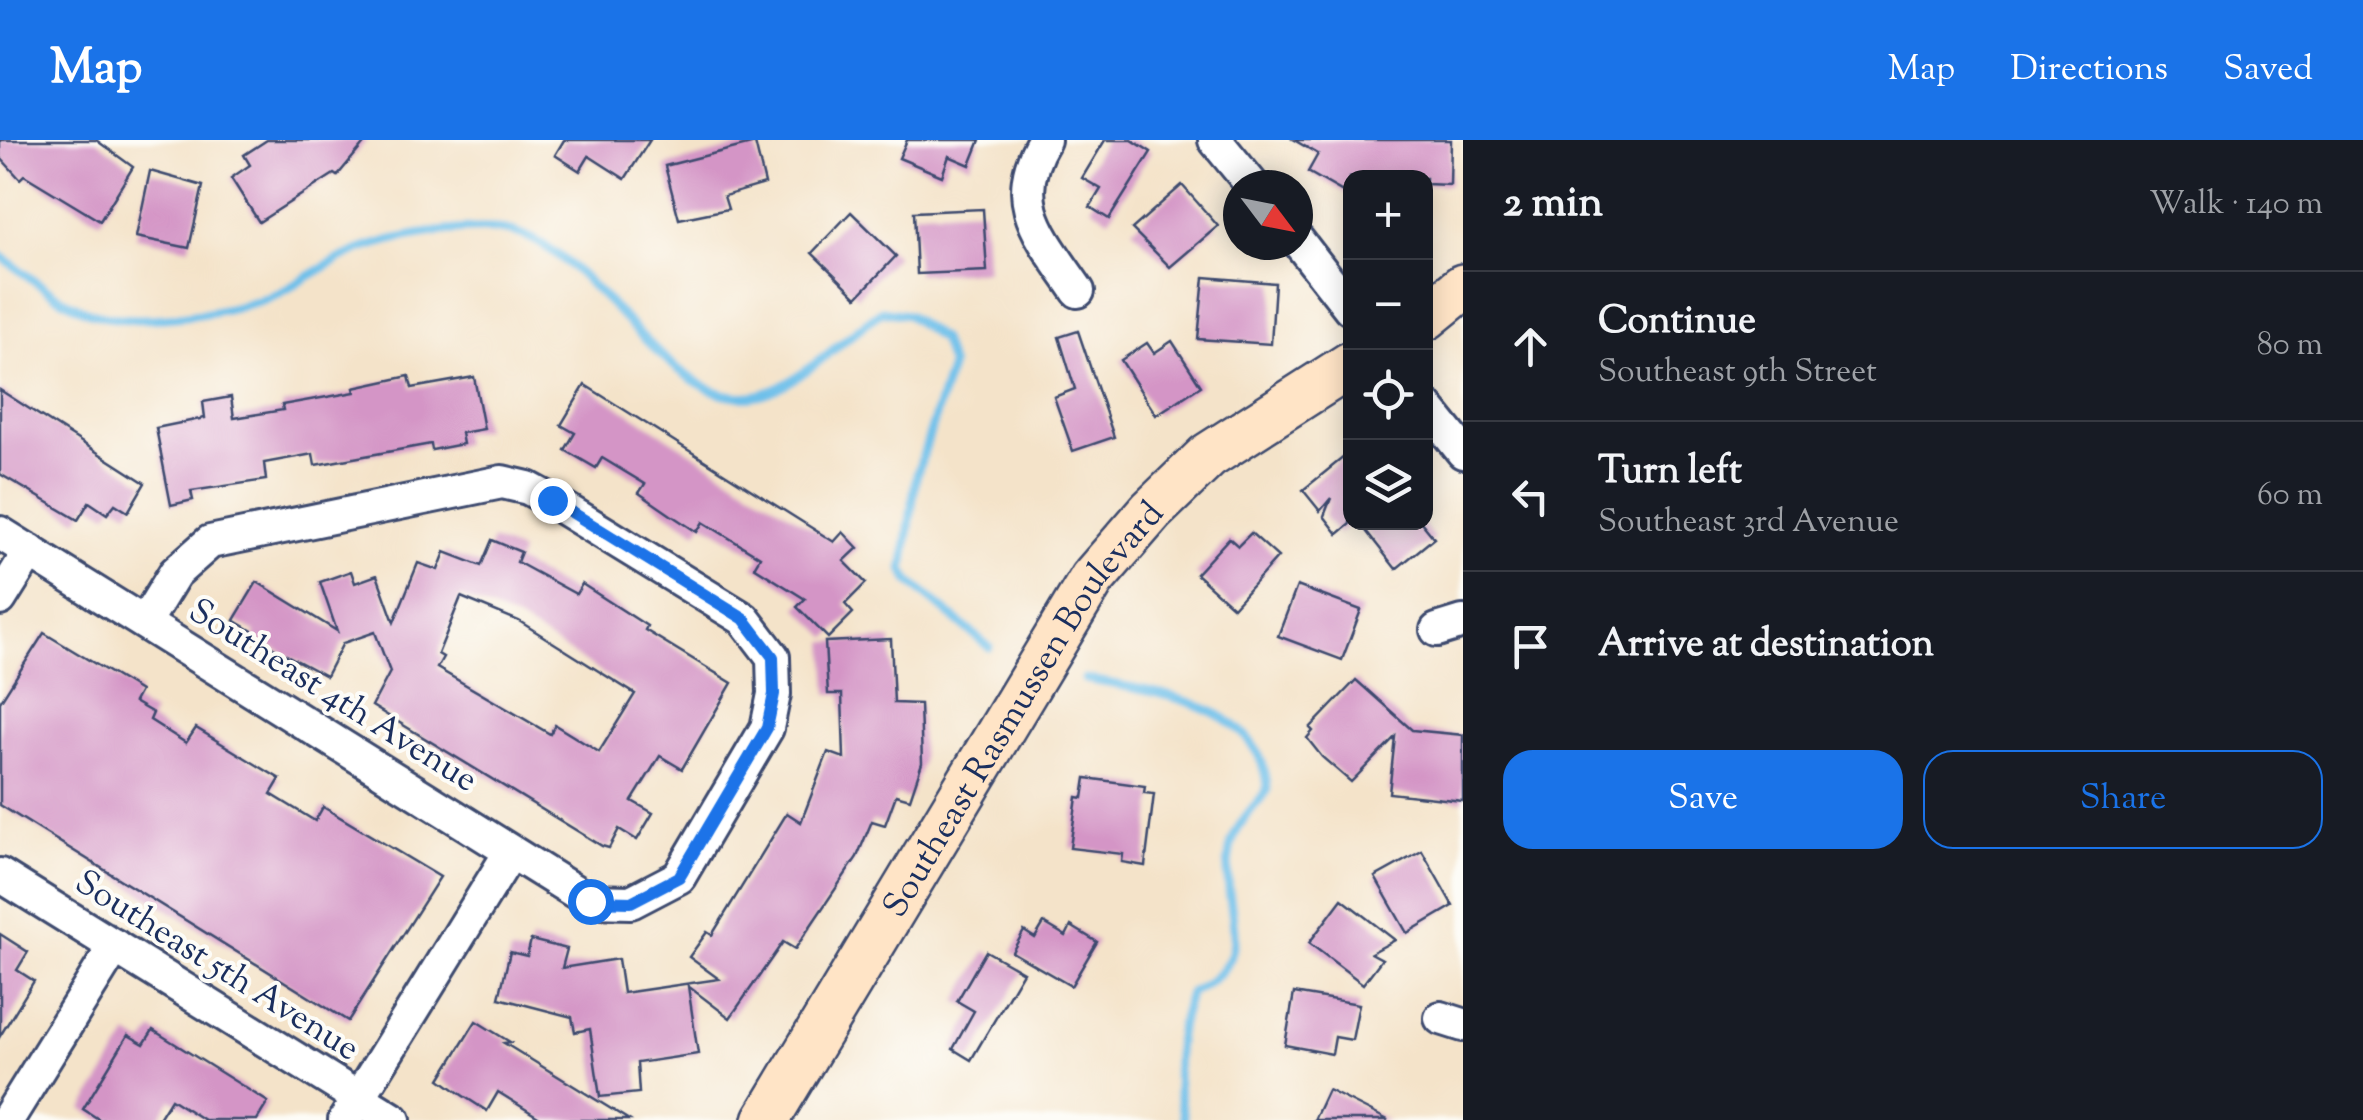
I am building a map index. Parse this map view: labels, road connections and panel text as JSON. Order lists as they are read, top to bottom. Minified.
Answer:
{"streets":{"street":["Southeast 4th Avenue","Southeast Rasmussen Boulevard","Southeast 5th Avenue"]},"north":"bottom right","page":{"header":"Map","nav":["Map","Directions","Saved"],"heading":["2 min","Walk · 140 m"],"map_buttons":["+","−"],"list":[["Continue","Southeast 9th Street","80 m"],["Turn left","Southeast 3rd Avenue","60 m"],"Arrive at destination"],"buttons":["Save","Share"]}}
